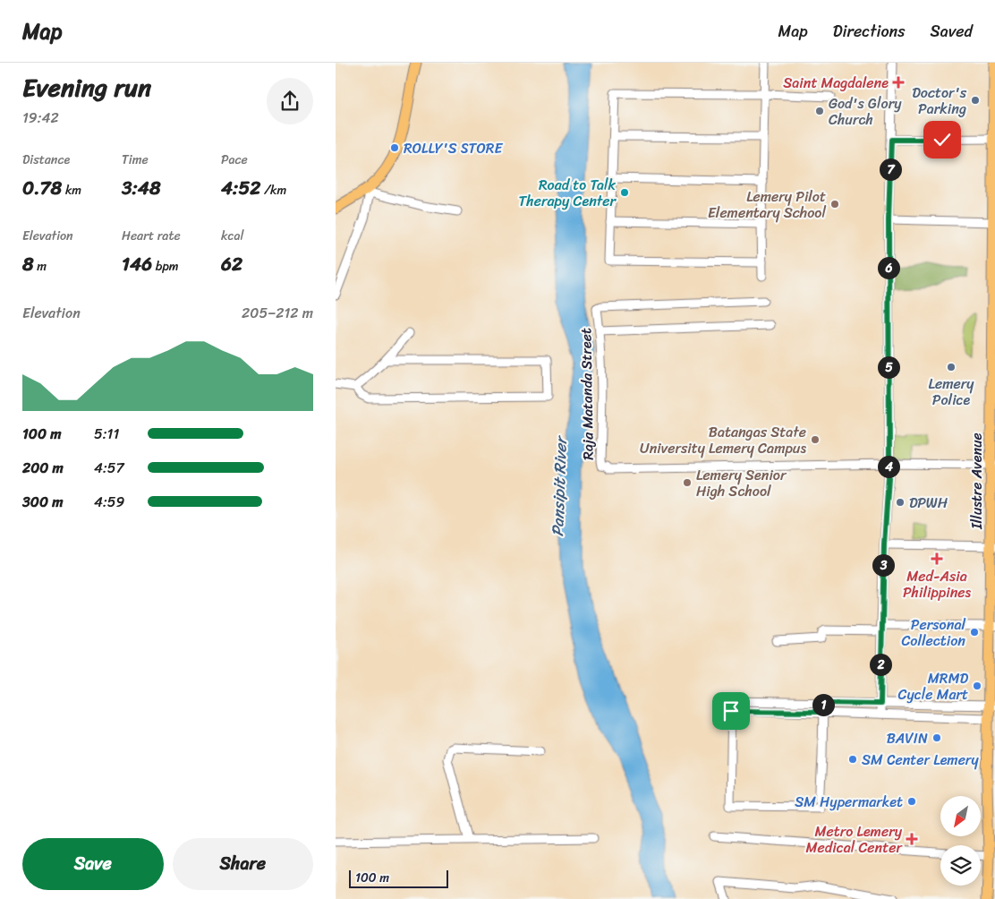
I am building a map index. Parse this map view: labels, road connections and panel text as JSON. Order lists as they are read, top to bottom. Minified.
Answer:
{"streets":{"main road":["Illustre Avenue"],"street":["Raja Matanda Street"]},"crossings":[["Raja Matanda Street","Illustre Avenue"]],"water":["Pansipit River"],"places":{"health":["Saint Magdalene","Med-Asia Philippines","Metro Lemery Medical Center"],"other":["Doctor's Parking","God's Glory Church","ROLLY'S STORE","Road to Talk Therapy Center","Lemery Pilot Elementary School","Lemery Police","Batangas State University Lemery Campus","Lemery Senior High School","DPWH","Personal Collection","MRMD Cycle Mart","BAVIN","SM Center Lemery","SM Hypermarket"]},"scale_bar":"100 m","north":"bottom left","page":{"header":"Map","nav":["Map","Directions","Saved"],"heading":["Evening run","19:42"],"stats":[["Distance","0.78 km"],["Time","3:48"],["Pace","4:52 /km"],["Elevation","8 m"],["Heart rate","146 bpm"],["kcal","62"]],"pins":["7","6","5","4","3","2","1"],"chart":["Elevation","205–212 m"],"list":[{"name":"100 m","note":"5:11"},{"name":"200 m","note":"4:57"},{"name":"300 m","note":"4:59"}],"buttons":["Save","Share"],"scale":"100 m"}}
